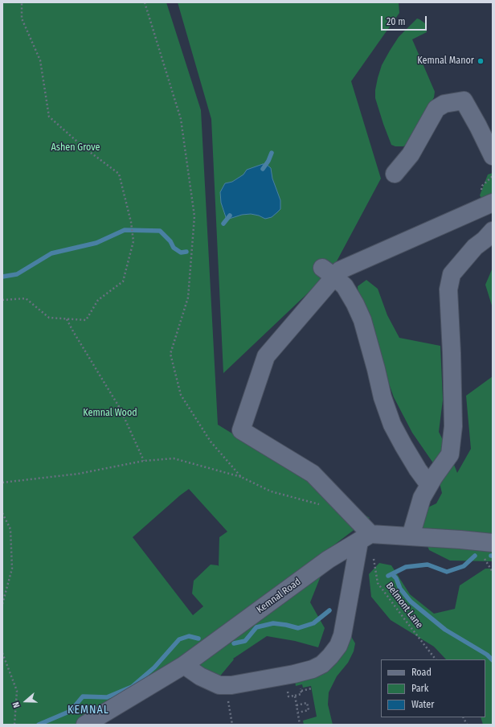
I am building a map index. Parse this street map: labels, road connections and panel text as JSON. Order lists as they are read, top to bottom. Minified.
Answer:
{"streets":{"street":["Kemnal Road"],"path":["Belmont Lane"]},"crossings":[["Kemnal Road","Belmont Lane"]],"districts":["KEMNAL"],"parks":["Ashen Grove","Kemnal Wood"],"places":["Kemnal Manor"],"legend":["Road","Park","Water"],"scale_bar":"20 m","north":"left"}
